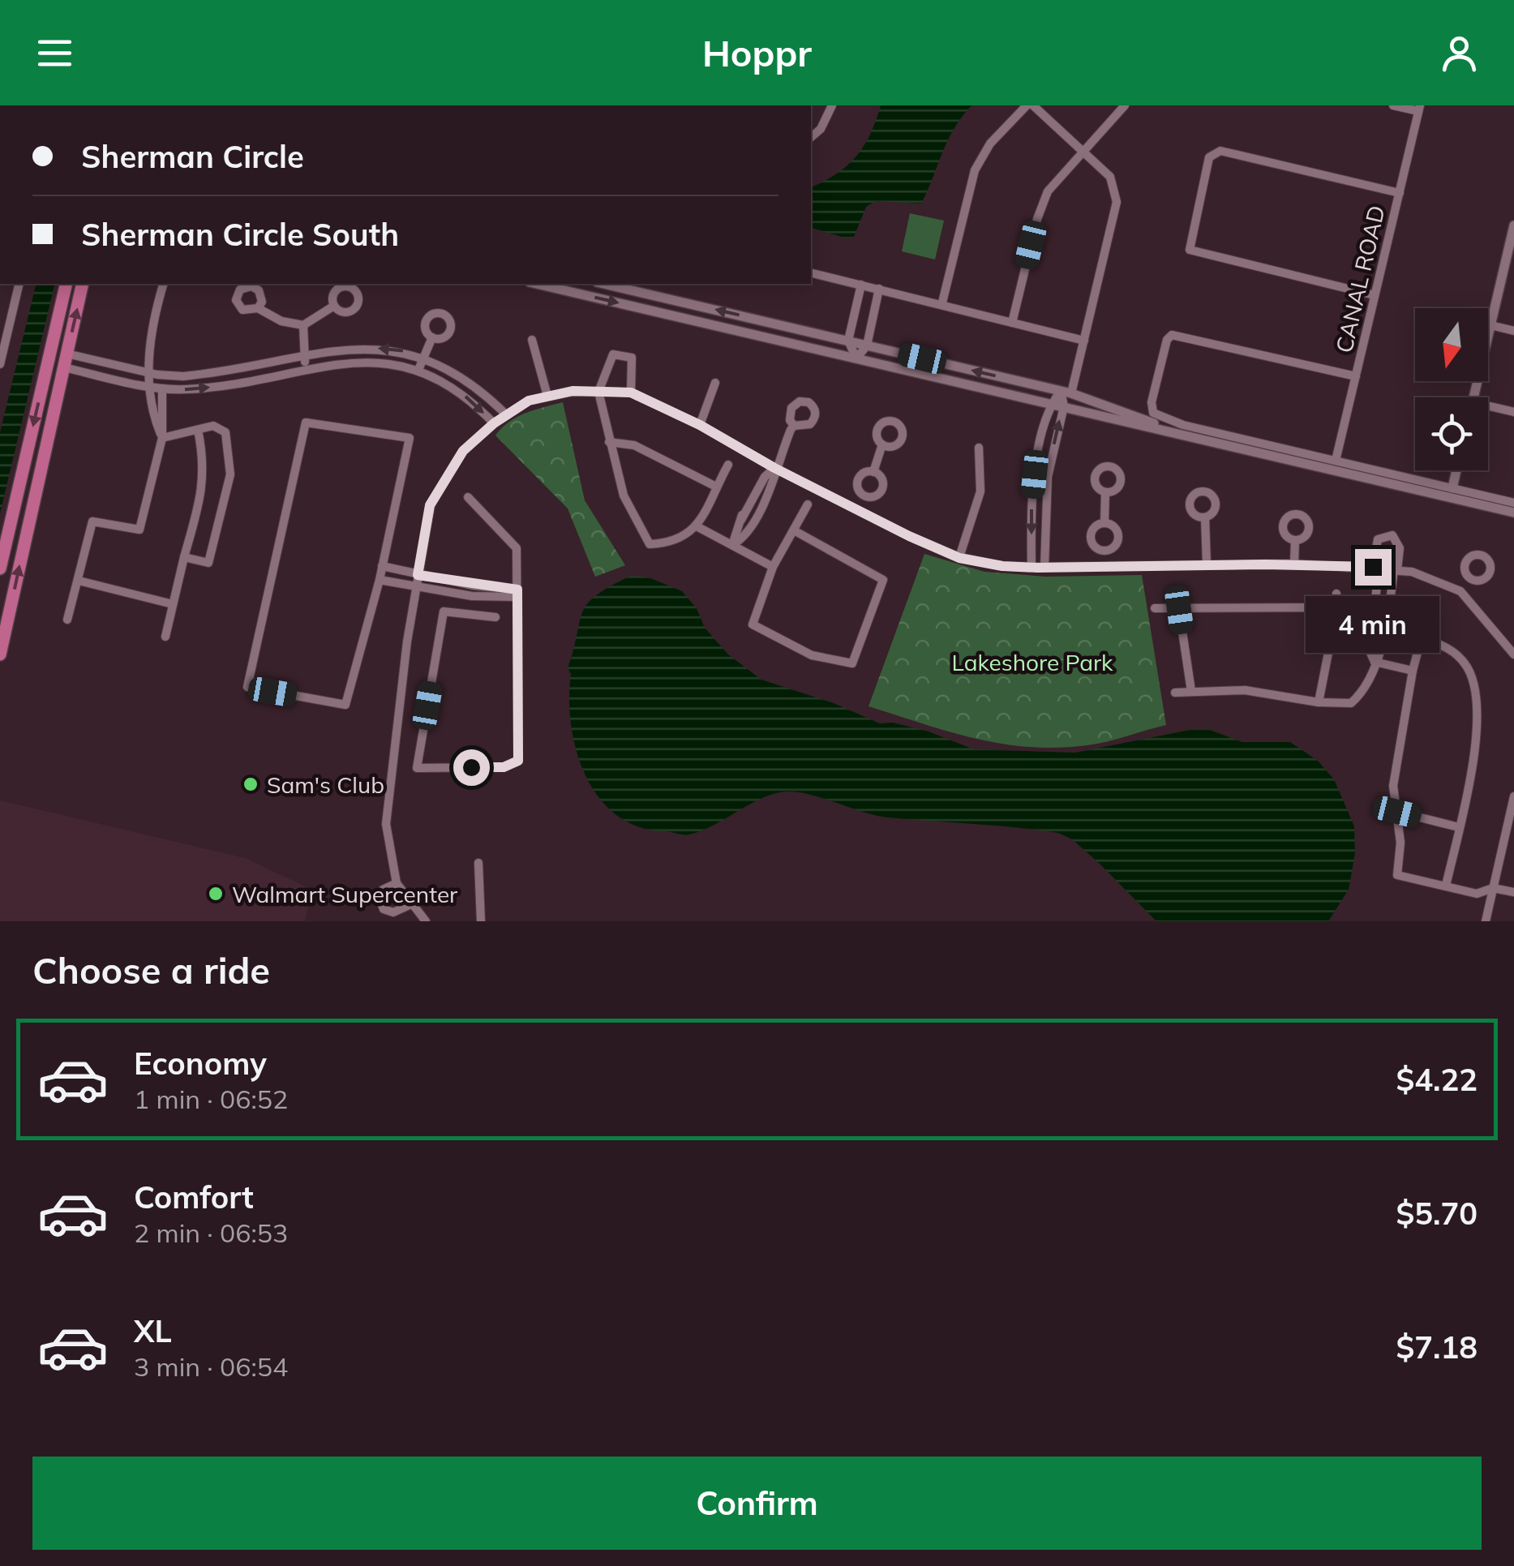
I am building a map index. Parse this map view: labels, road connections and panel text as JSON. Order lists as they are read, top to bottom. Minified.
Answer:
{"streets":{"street":["CANAL ROAD"]},"parks":["Lakeshore Park"],"places":["Sam's Club","Walmart Supercenter"],"north":"bottom","page":{"header":"Hoppr","banner":["Sherman Circle","Sherman Circle South"],"bubble":"4 min","heading":"Choose a ride","list":[{"name":"Economy","note":"1 min · 06:52","value":"$4.22"},{"name":"Comfort","note":"2 min · 06:53","value":"$5.70"},{"name":"XL","note":"3 min · 06:54","value":"$7.18"}],"buttons":"Confirm"}}
